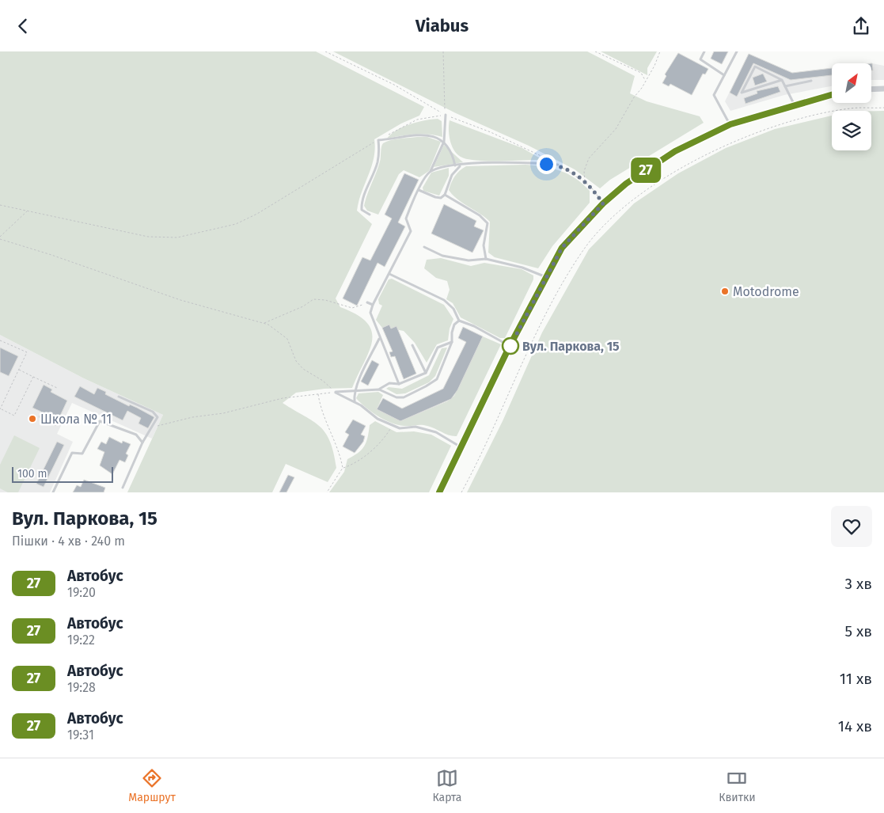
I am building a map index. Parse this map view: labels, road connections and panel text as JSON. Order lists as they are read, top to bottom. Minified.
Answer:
{"places":["Motodrome","Вул. Паркова, 15","Школа № 11"],"lines":["bus line 27"],"scale_bar":"100 m","north":"top right","page":{"header":"Viabus","on_map":"27","scale":"100 m","heading":["Вул. Паркова, 15","Пішки · 4 хв · 240 m"],"list":[{"mark":"27","name":"Автобус","note":"19:20","value":"3 хв"},{"mark":"27","name":"Автобус","note":"19:22","value":"5 хв"},{"mark":"27","name":"Автобус","note":"19:28","value":"11 хв"},{"mark":"27","name":"Автобус","note":"19:31","value":"14 хв"}],"tabs":["Маршрут","Карта","Квитки"]}}
